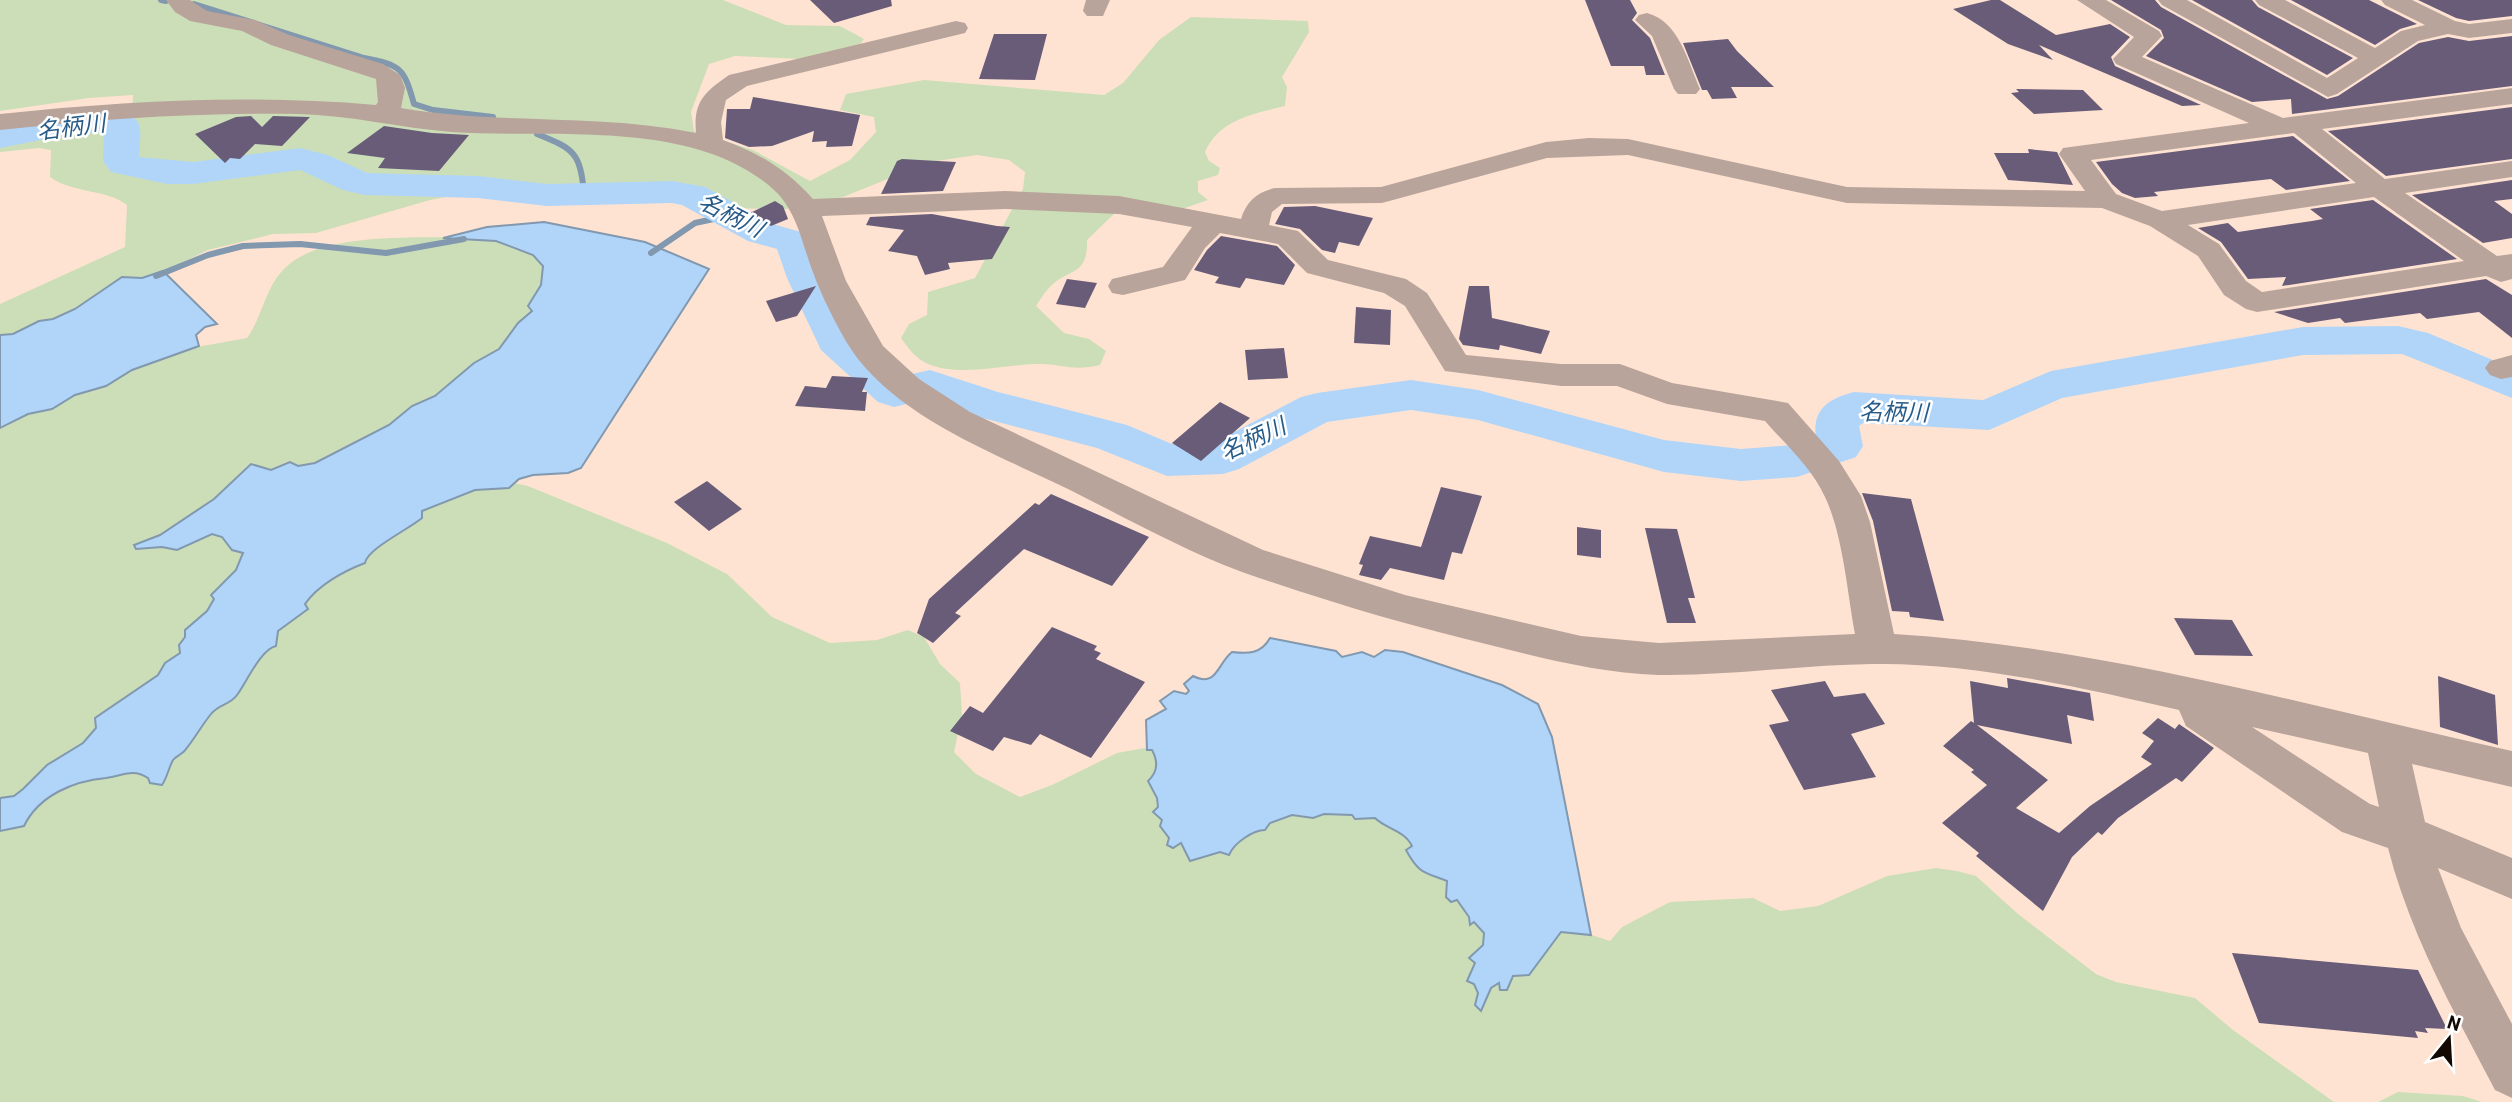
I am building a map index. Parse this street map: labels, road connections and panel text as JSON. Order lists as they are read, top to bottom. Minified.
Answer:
{"water":["名柄川"],"north":"top"}
